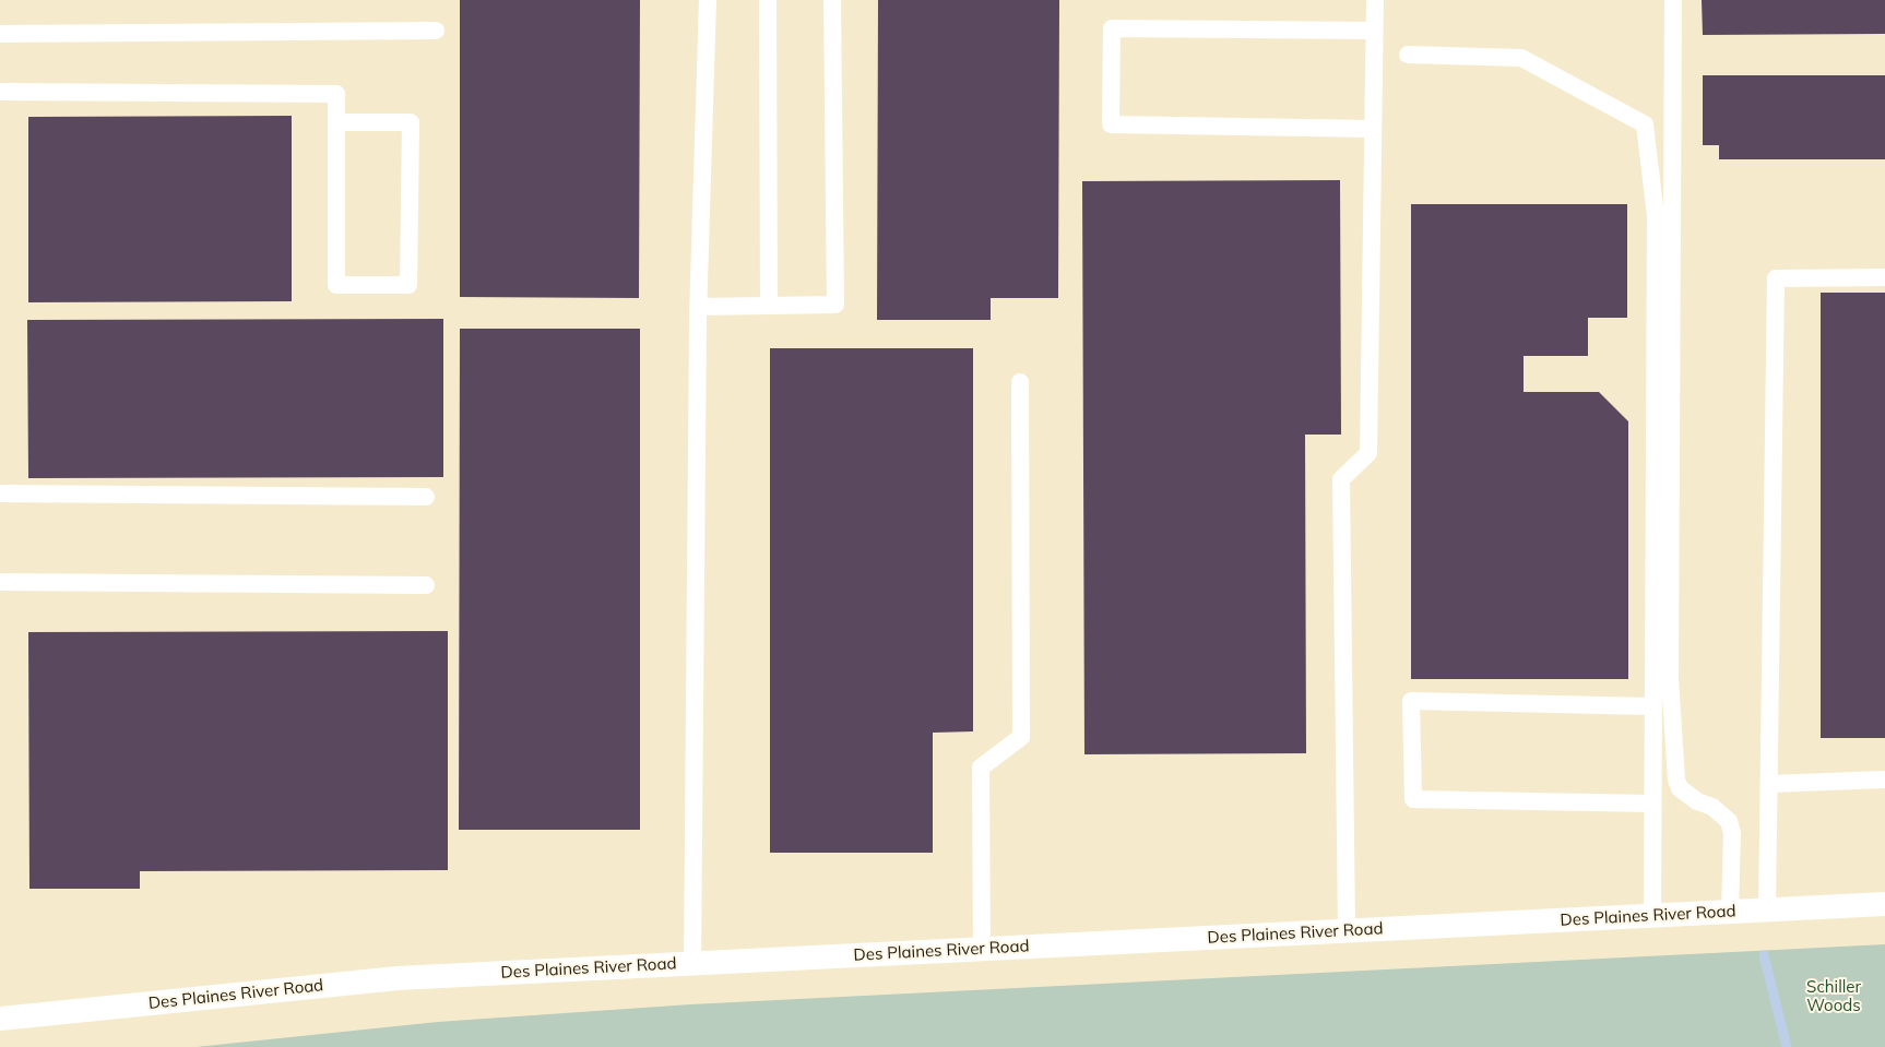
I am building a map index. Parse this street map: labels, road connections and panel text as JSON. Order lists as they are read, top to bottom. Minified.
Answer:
{"streets":{"main road":["Des Plaines River Road"]},"parks":["Schiller Woods"]}
